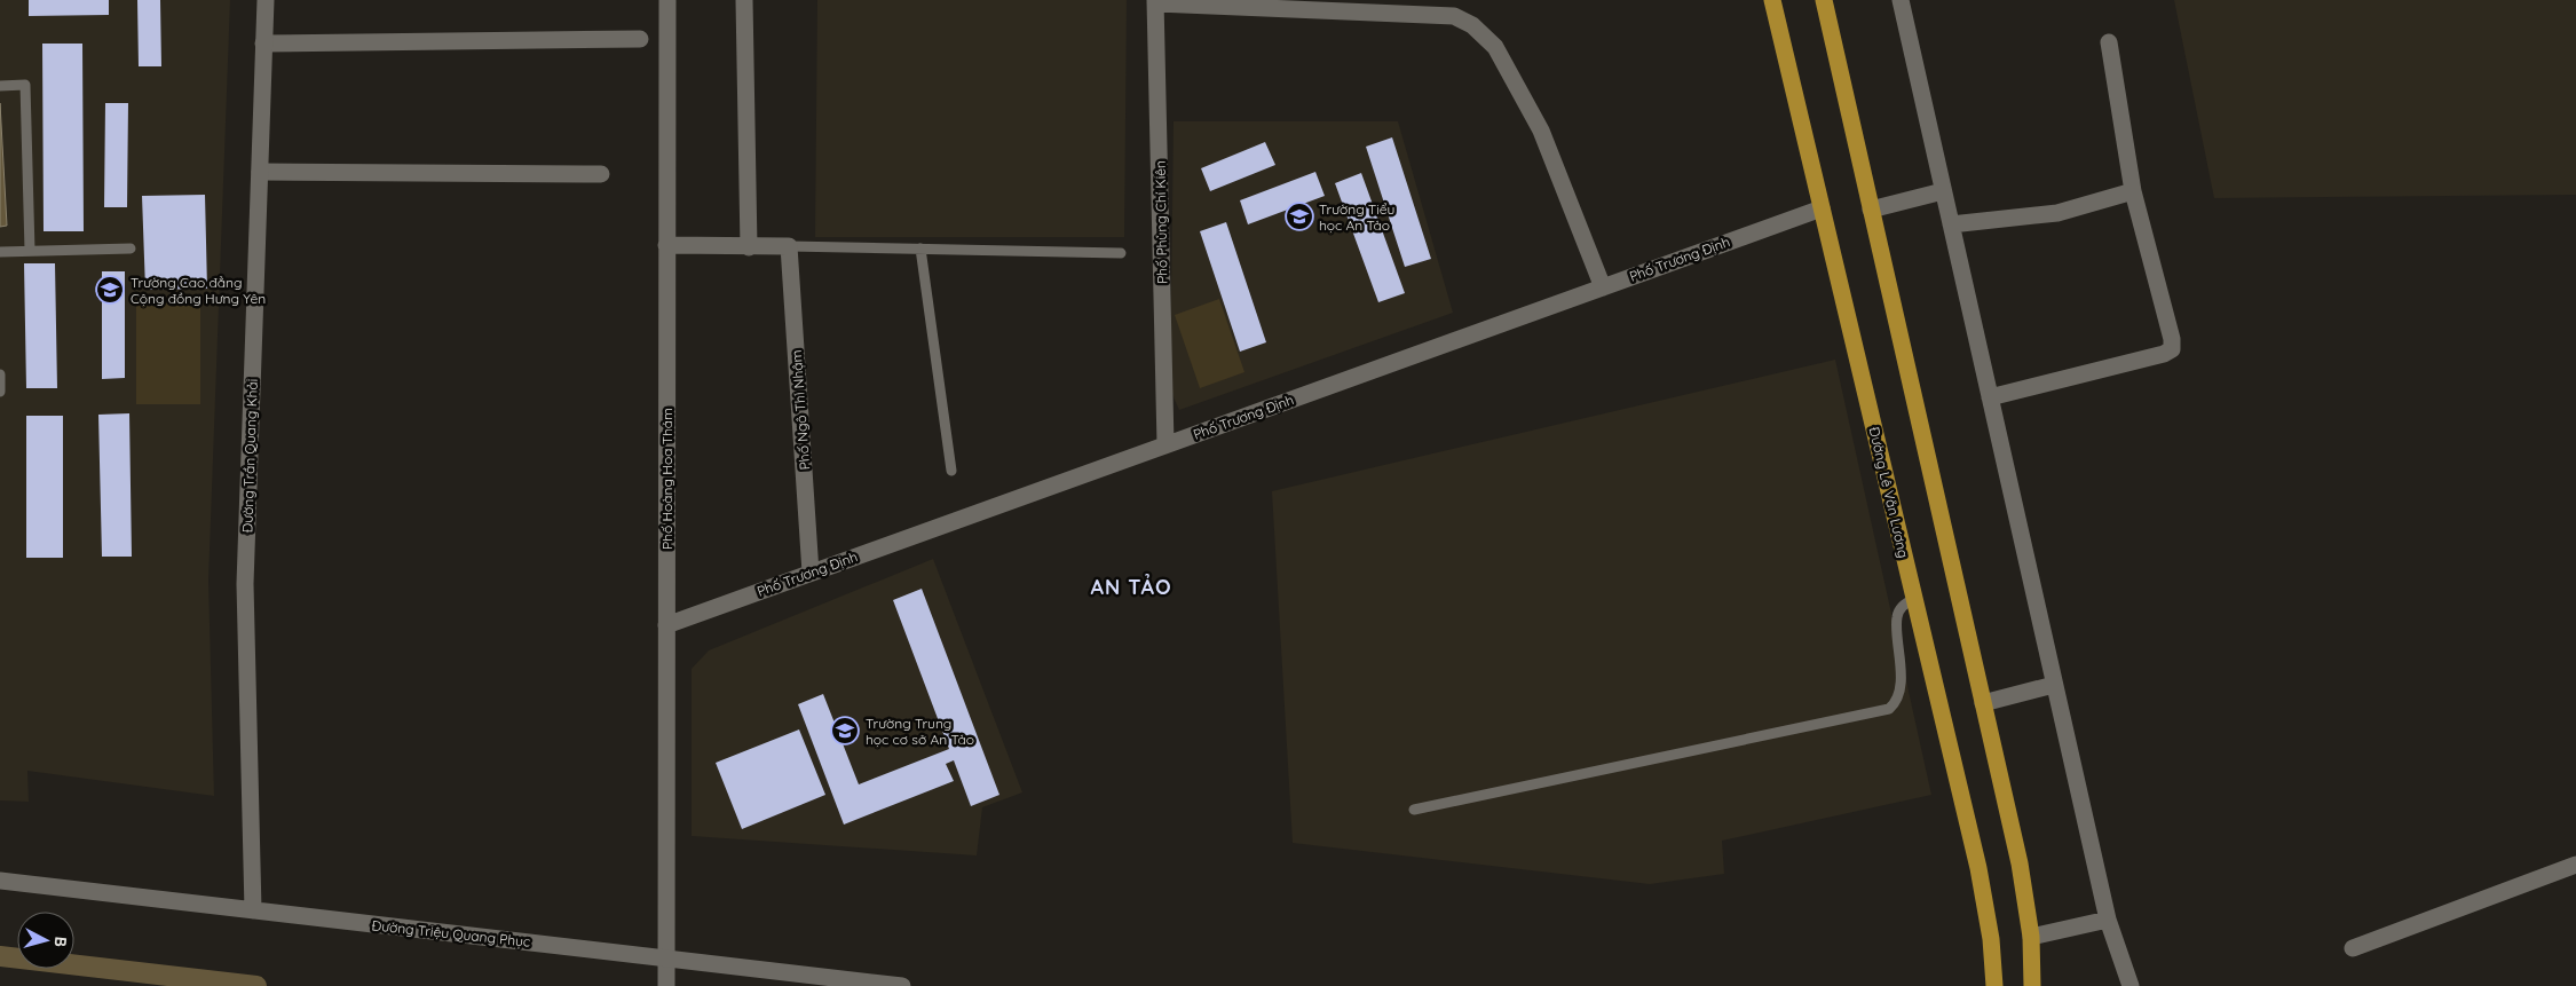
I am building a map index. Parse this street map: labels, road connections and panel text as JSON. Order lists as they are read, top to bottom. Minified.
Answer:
{"streets":{"highway":["Đường Lê Văn Lương"],"street":["Phố Phùng Chí Kiên","Phố Trương Định","Phố Ngô Thì Nhậm","Đường Trần Quang Khải","Phố Hoàng Hoa Thám","Đường Triệu Quang Phục"]},"crossings":[["Phố Phùng Chí Kiên","Phố Trương Định"],["Phố Trương Định","Phố Ngô Thì Nhậm"],["Phố Trương Định","Phố Hoàng Hoa Thám"],["Phố Trương Định","Đường Lê Văn Lương"],["Đường Trần Quang Khải","Đường Triệu Quang Phục"],["Phố Hoàng Hoa Thám","Đường Triệu Quang Phục"]],"districts":["AN TẢO"],"places":{"school or university":["Trường Tiểu học An Tảo","Trường Cao đẳng Cộng đồng Hưng Yên","Trường Trung học cơ sở An Tảo"]},"north":"right"}
